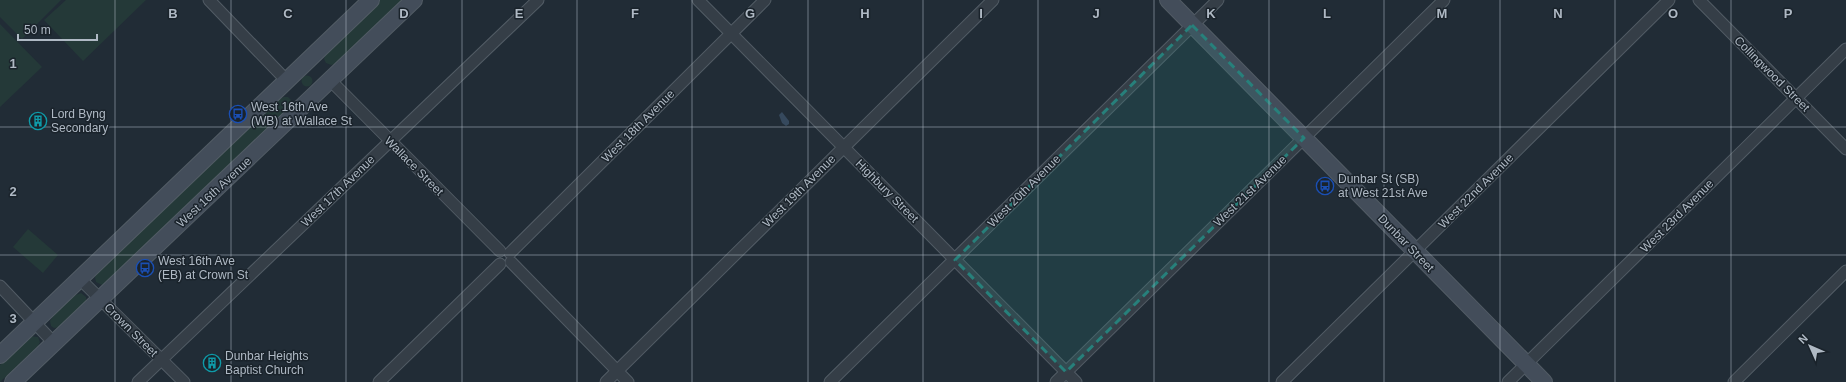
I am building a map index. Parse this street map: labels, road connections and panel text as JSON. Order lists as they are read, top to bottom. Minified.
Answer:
{"streets":{"main road":["West 16th Avenue","Dunbar Street"],"street":["Collingwood Street","West 18th Avenue","Wallace Street","West 17th Avenue","West 19th Avenue","Highbury Street","West 20th Avenue","West 21st Avenue","West 22nd Avenue","West 23rd Avenue","Crown Street"]},"crossings":[["Collingwood Street","West 23rd Avenue"],["West 18th Avenue","Wallace Street"],["West 18th Avenue","Highbury Street"],["Wallace Street","West 17th Avenue"],["Wallace Street","West 19th Avenue"],["Wallace Street","West 16th Avenue"],["West 17th Avenue","Crown Street"],["West 19th Avenue","Highbury Street"],["Highbury Street","West 20th Avenue"],["Highbury Street","West 21st Avenue"],["West 20th Avenue","Dunbar Street"],["West 21st Avenue","Dunbar Street"],["West 22nd Avenue","Dunbar Street"],["West 16th Avenue","Crown Street"],["West 23rd Avenue","Dunbar Street"]],"places":{"bus stop":["West 16th Ave (WB) at Wallace St","Dunbar St (SB) at West 21st Ave","West 16th Ave (EB) at Crown St"],"building":["Lord Byng Secondary","Dunbar Heights Baptist Church"]},"scale_bar":"50 m","north":"top left","grid":{"columns":["B","C","D","E","F","G","H","I","J","K","L","M","N","O","P"],"rows":["1","2","3"]}}
